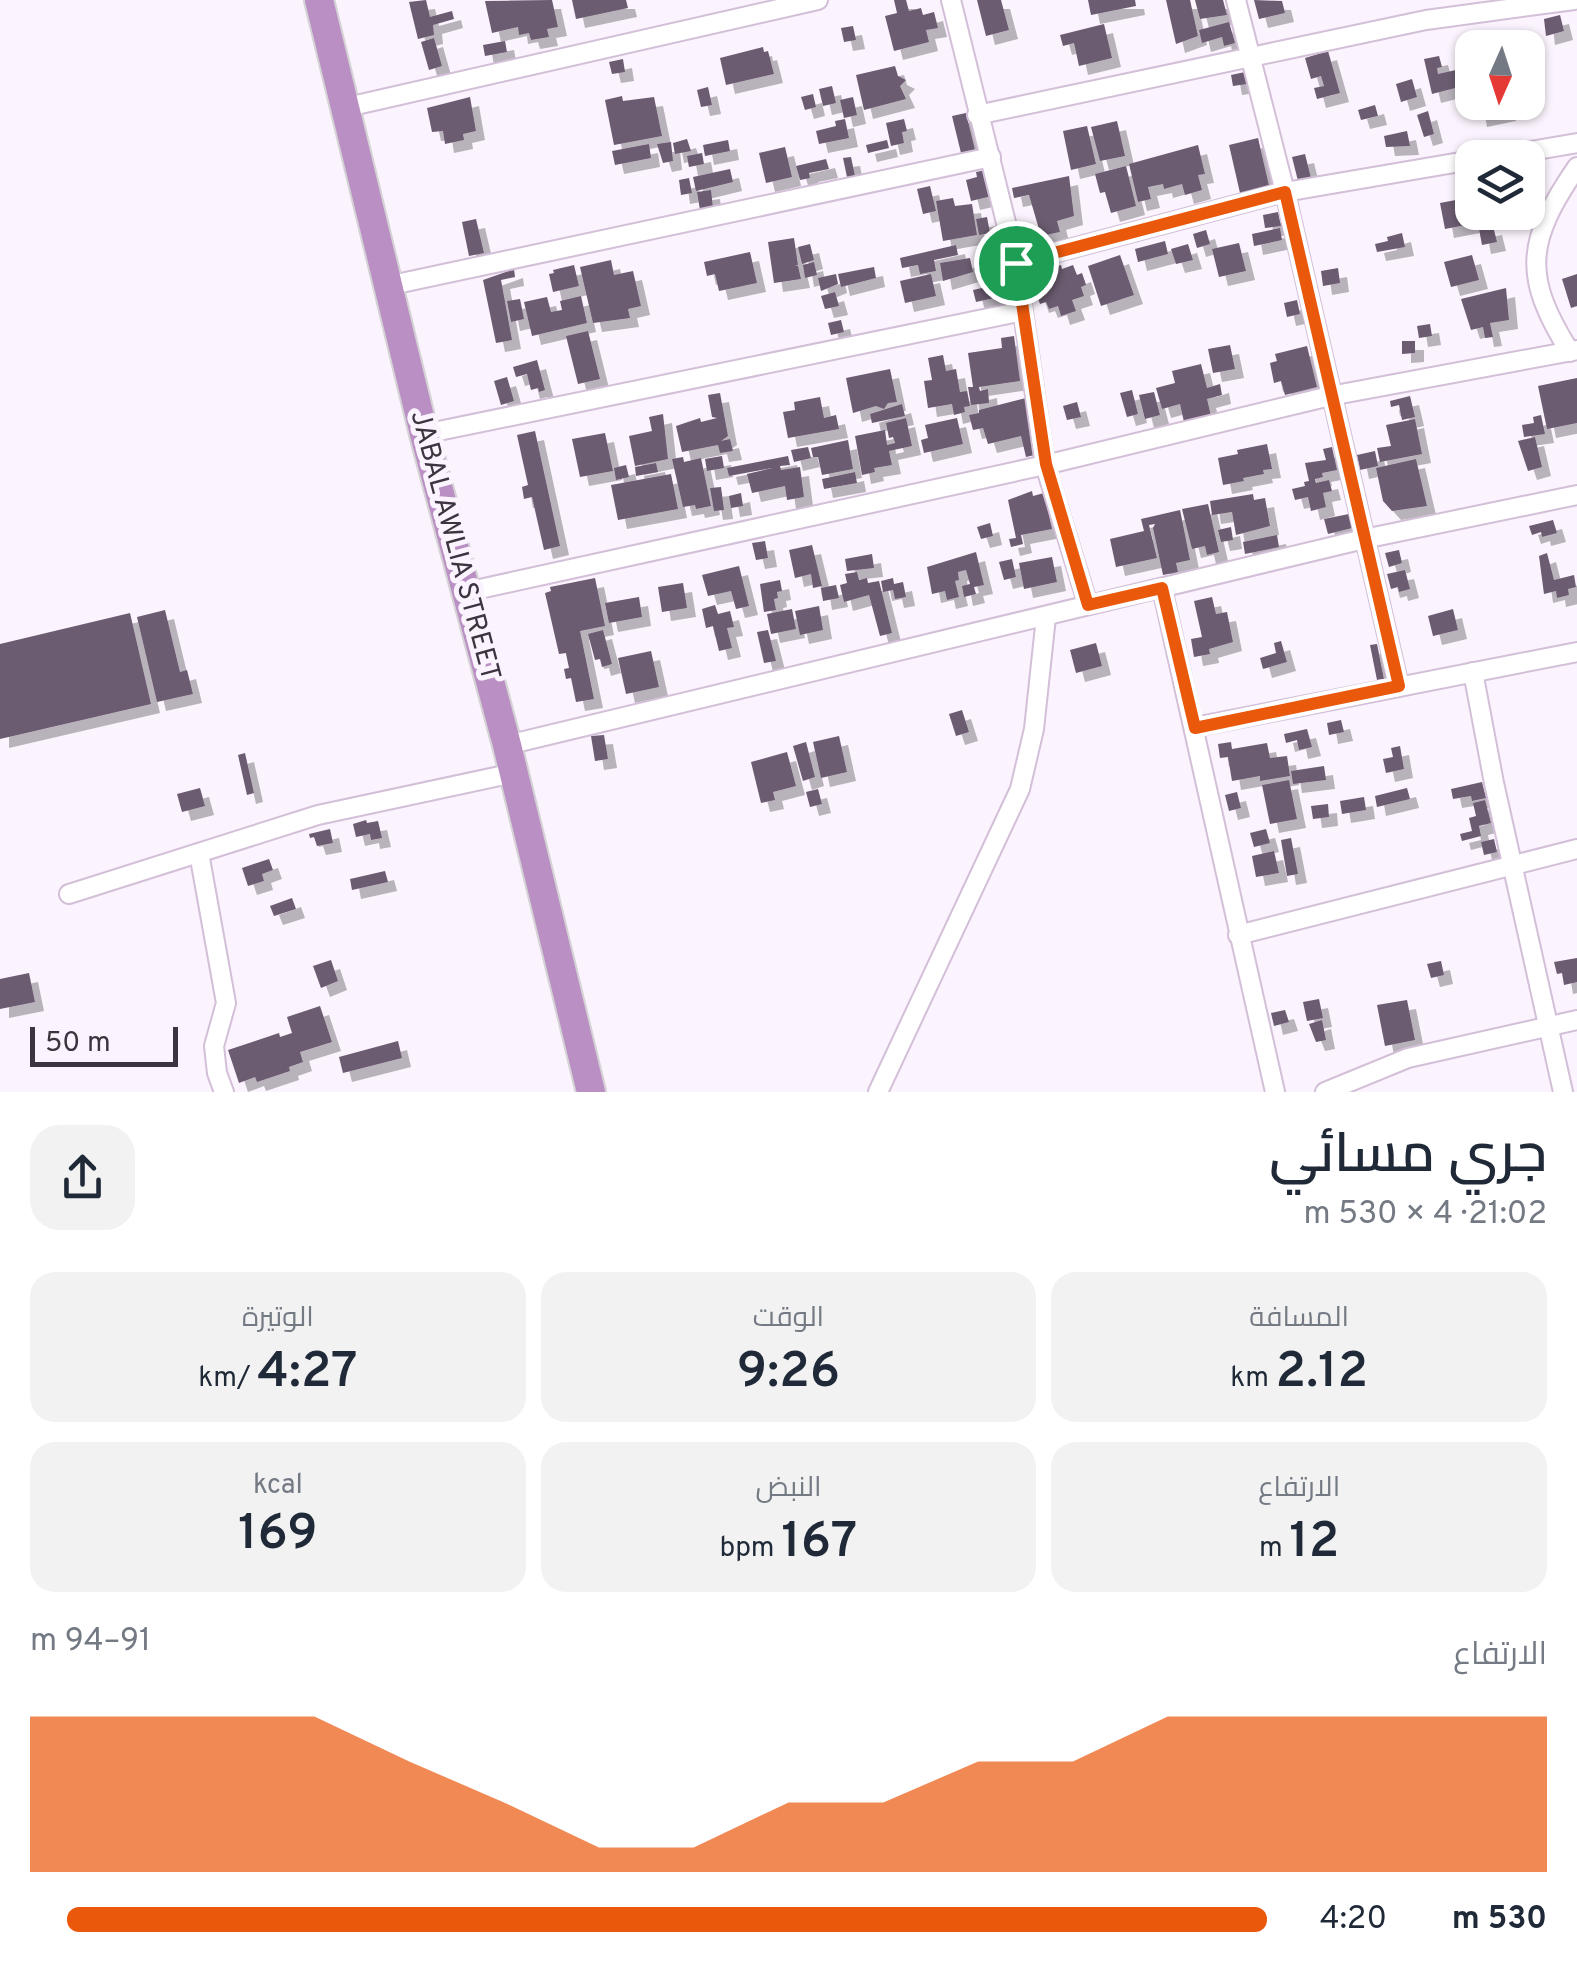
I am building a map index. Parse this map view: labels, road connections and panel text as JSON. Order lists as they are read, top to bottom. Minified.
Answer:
{"streets":{"highway":["JABAL AWLIA STREET"]},"scale_bar":"50 m","north":"bottom","page":{"scale":"50 m","heading":["جري مسائي","21:02 · 4 × 530 m"],"stats":[["المسافة","2.12 km"],["الوقت","9:26"],["الوتيرة","4:27 /km"],["الارتفاع","12 m"],["النبض","167 bpm"],["kcal","169"]],"chart":["الارتفاع","91–94 m"],"list":[{"name":"530 m","note":"4:20"}]}}
